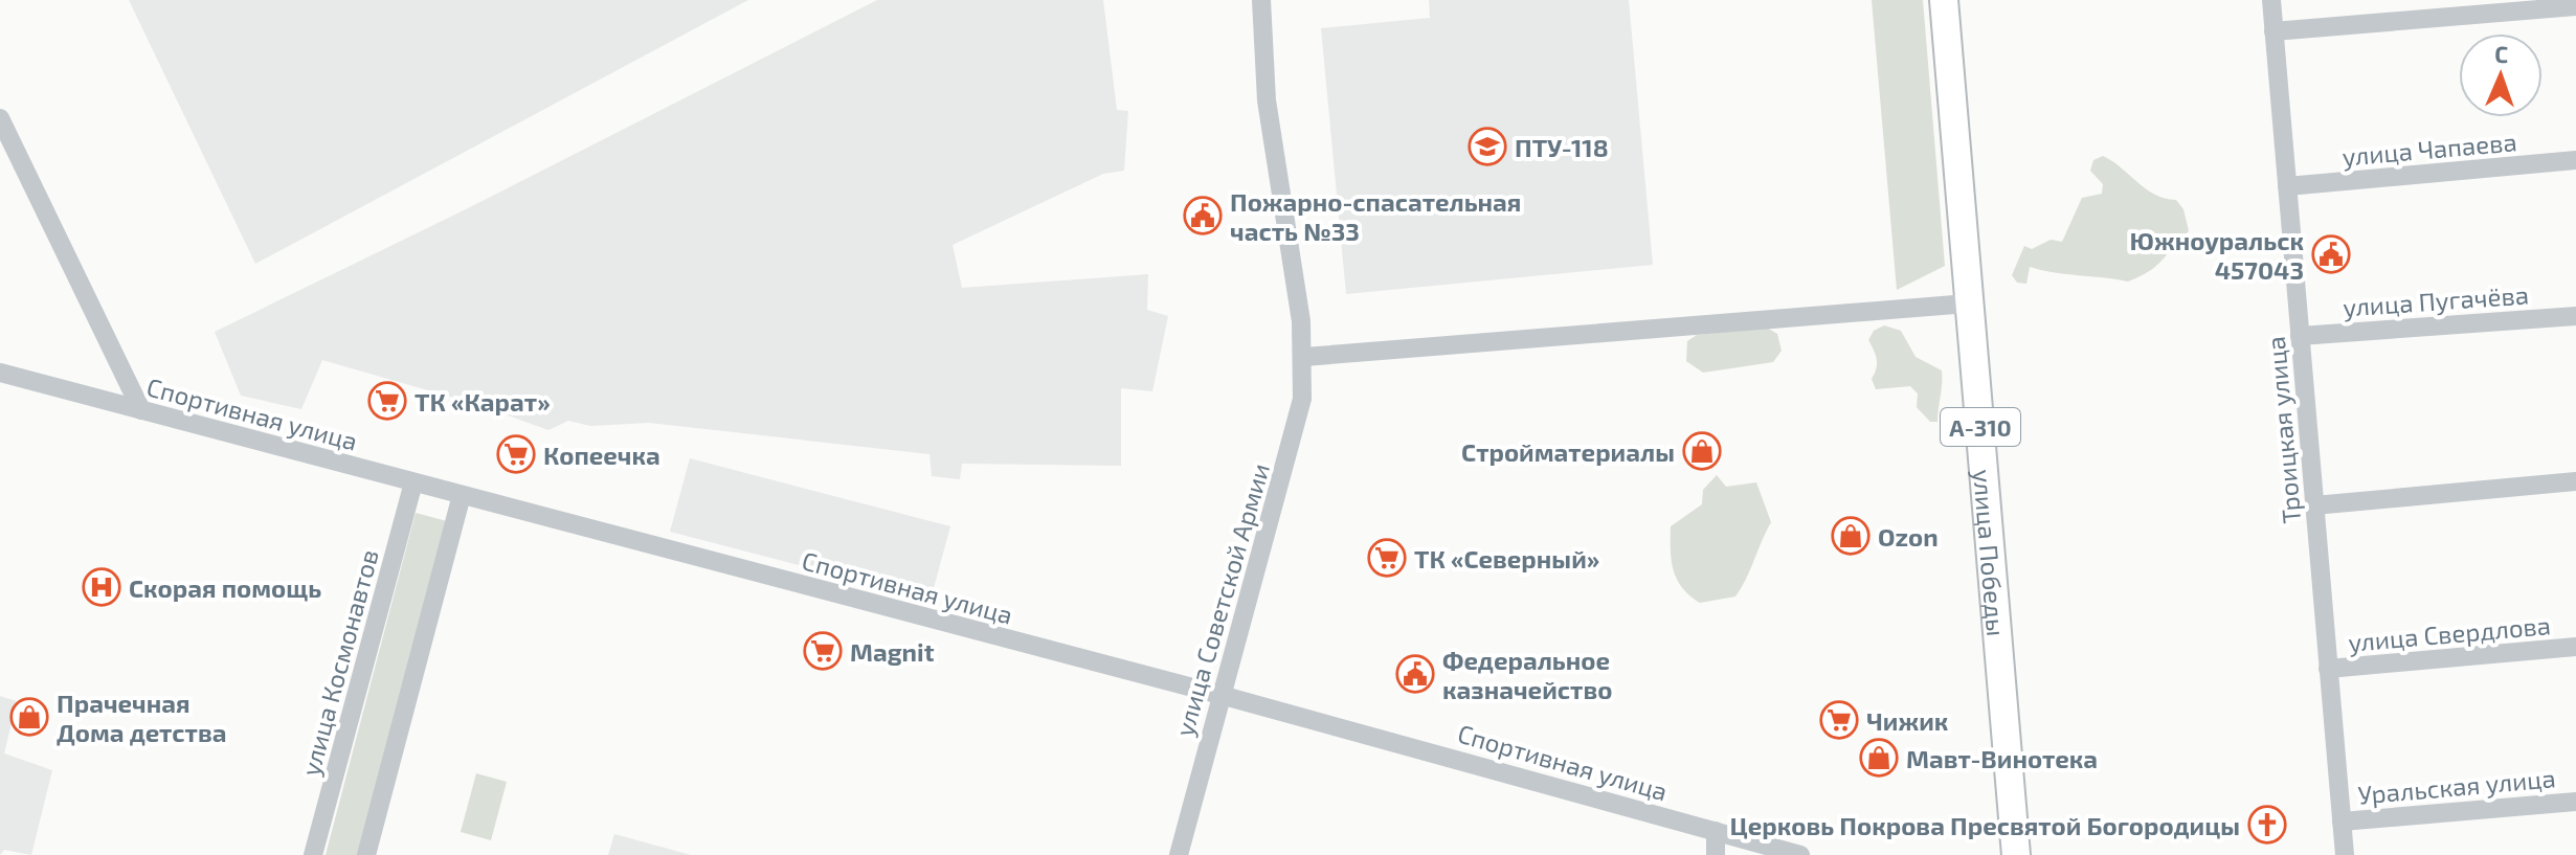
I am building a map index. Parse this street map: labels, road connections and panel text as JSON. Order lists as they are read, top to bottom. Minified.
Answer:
{"streets":{"highway":["А-310","улица Победы"],"street":["улица Чапаева","улица Пугачёва","Спортивная улица","Троицкая улица","улица Советской Армии","улица Свердлова","улица Космонавтов","Уральская улица"]},"crossings":[["улица Чапаева","Троицкая улица"],["улица Пугачёва","Троицкая улица"],["Спортивная улица","улица Советской Армии"],["Спортивная улица","улица Космонавтов"],["Троицкая улица","улица Свердлова"],["Троицкая улица","Уральская улица"]],"places":{"school or university":["ПТУ-118"],"public building":["Пожарно-спасательная часть №33","Южноуральск 457043","Федеральное казначейство"],"supermarket":["ТК «Карат»","Копеечка","ТК «Северный»","Magnit","Чижик"],"shop":["Стройматериалы","Ozon","Прачечная Дома детства","Мавт-Винотека"],"hospital":["Скорая помощь"],"church":["Церковь Покрова Пресвятой Богородицы"]},"north":"top"}
